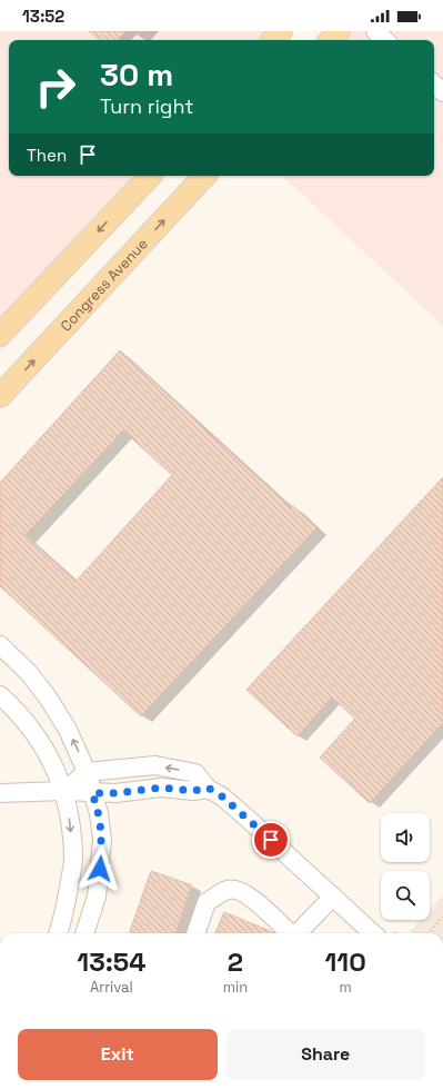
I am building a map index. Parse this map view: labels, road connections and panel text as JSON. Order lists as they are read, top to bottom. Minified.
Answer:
{"streets":{"main road":["Congress Avenue"]},"page":{"status":"13:52","turn":["30 m","Turn right"],"then":"Then","eta":["13:54","Arrival","2","min","110","m"],"buttons":["Exit","Share"]}}
